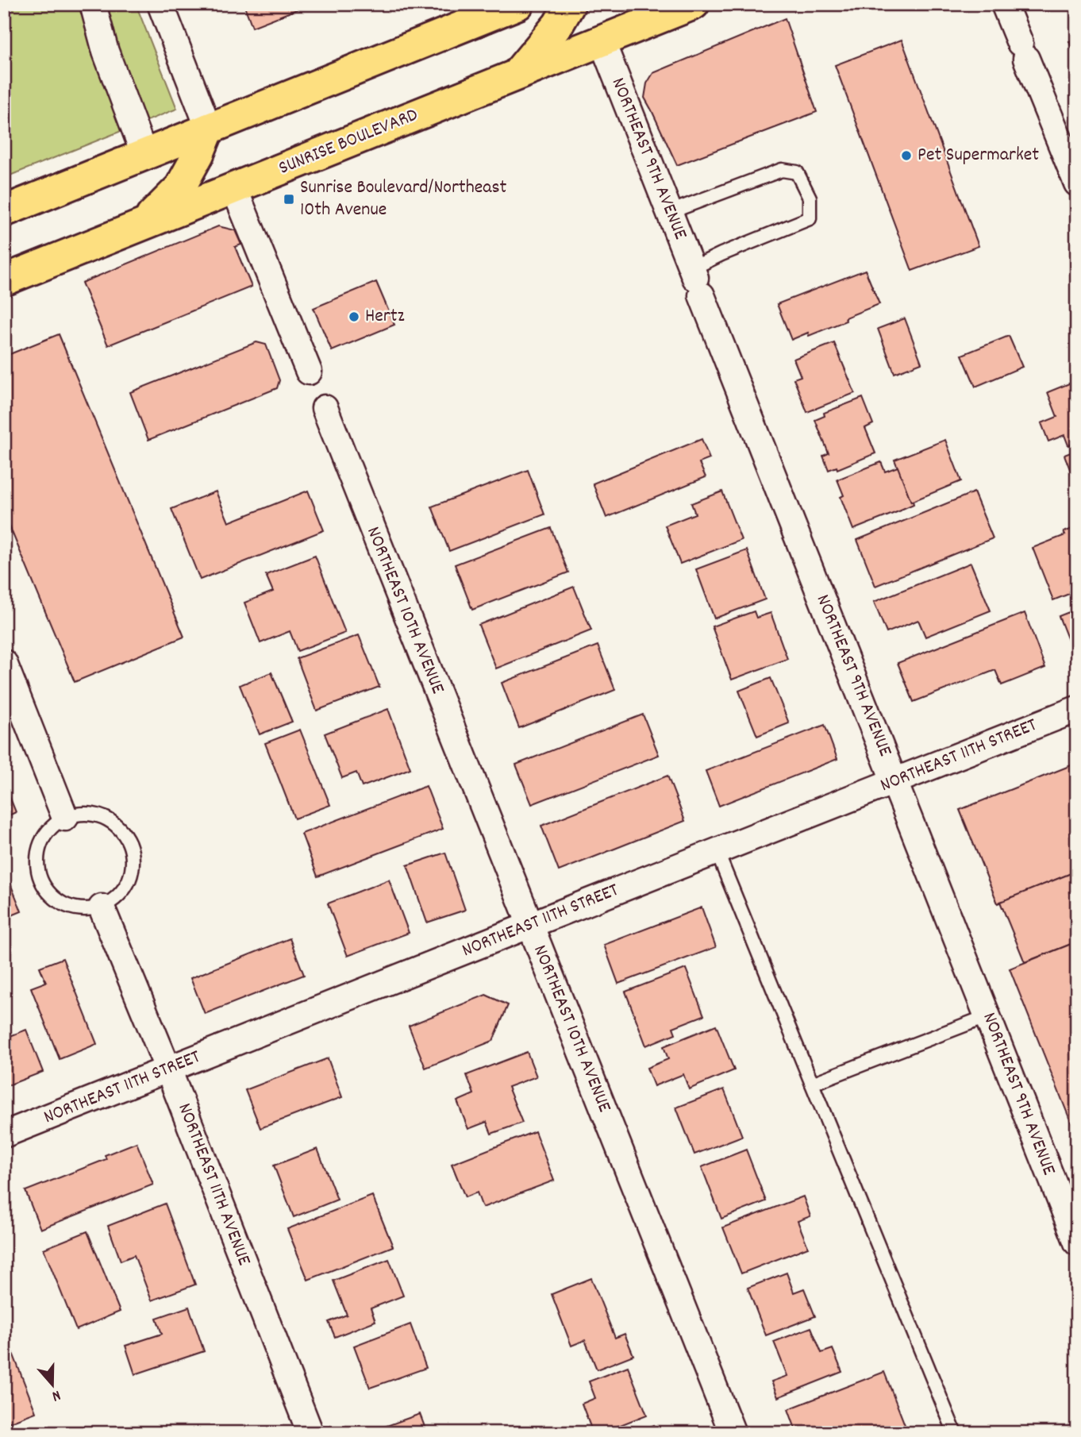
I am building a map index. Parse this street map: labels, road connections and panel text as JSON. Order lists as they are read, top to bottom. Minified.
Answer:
{"streets":{"main road":["SUNRISE BOULEVARD"],"street":["NORTHEAST 9TH AVENUE","NORTHEAST 10TH AVENUE","NORTHEAST 11TH STREET","NORTHEAST 11TH AVENUE"]},"crossings":[["SUNRISE BOULEVARD","NORTHEAST 9TH AVENUE"],["NORTHEAST 9TH AVENUE","NORTHEAST 11TH STREET"],["NORTHEAST 10TH AVENUE","NORTHEAST 11TH STREET"],["NORTHEAST 11TH STREET","NORTHEAST 11TH AVENUE"]],"places":{"other":["Pet Supermarket","Hertz"],"transit":["Sunrise Boulevard/Northeast 10th Avenue"]},"north":"bottom"}
